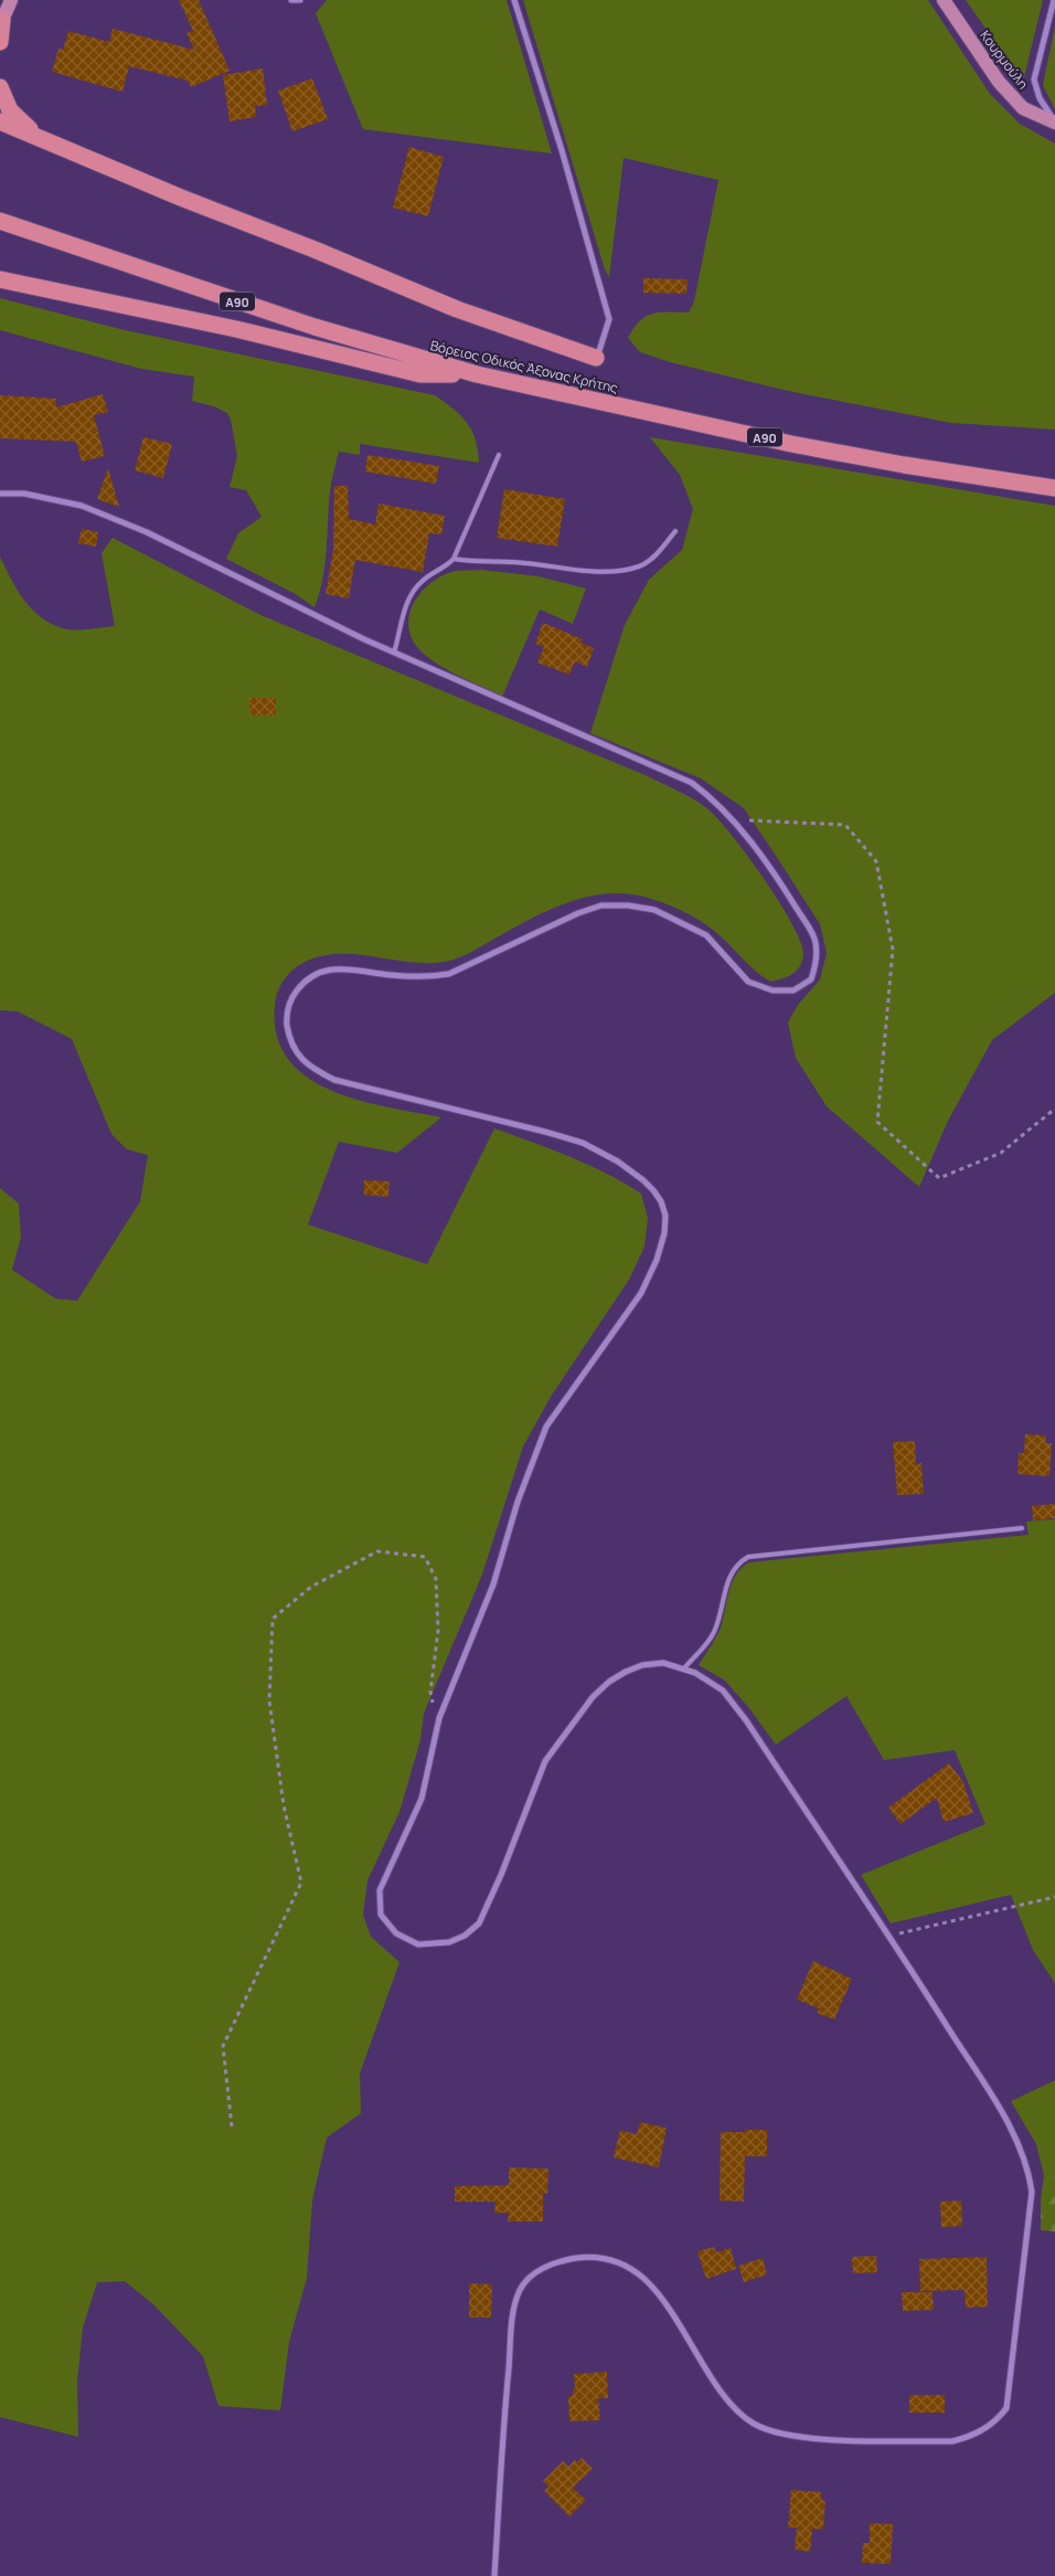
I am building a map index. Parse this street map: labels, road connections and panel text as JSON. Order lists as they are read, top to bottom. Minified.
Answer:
{"streets":{"highway":["Α90","Βόρειος Οδικός Άξονας Κρήτης"],"main road":["Κουρμούλη"]}}
